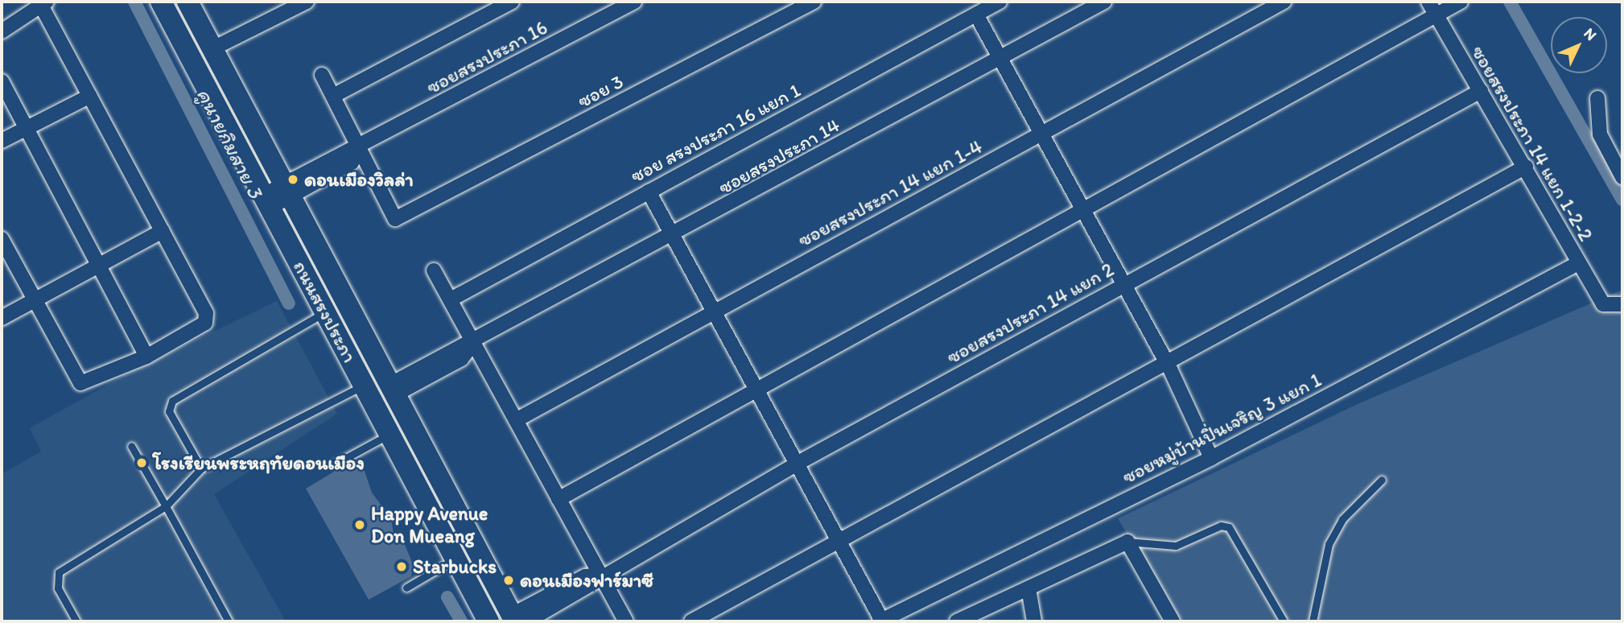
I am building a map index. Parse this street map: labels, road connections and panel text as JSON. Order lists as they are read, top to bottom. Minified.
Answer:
{"streets":{"main road":["ถนนสรงประภา"],"street":["ซอยสรงประภา 16","ซอย 3","ซอย สรงประภา 16 แยก 1","ซอยสรงประภา 14 แยก 1-2-2","ซอยสรงประภา 14","ซอยสรงประภา 14 แยก 1-4","ซอยสรงประภา 14 แยก 2","ซอยหมู่บ้านปิ่นเจริญ 3 แยก 1"]},"crossings":[["ซอยสรงประภา 16","ซอย 3"],["ซอยสรงประภา 16","ถนนสรงประภา"],["ซอยสรงประภา 14 แยก 1-2-2","ซอยสรงประภา 14 แยก 2"],["ซอยสรงประภา 14 แยก 1-2-2","ซอยหมู่บ้านปิ่นเจริญ 3 แยก 1"],["ซอยสรงประภา 14","ถนนสรงประภา"],["ถนนสรงประภา","ซอยสรงประภา 14 แยก 2"]],"water":["คูนายกิมสาย 3"],"places":["ดอนเมืองวิลล่า","โรงเรียนพระหฤทัยดอนเมือง","Happy Avenue Don Mueang","Starbucks","ดอนเมืองฟาร์มาซี"],"north":"top right"}
